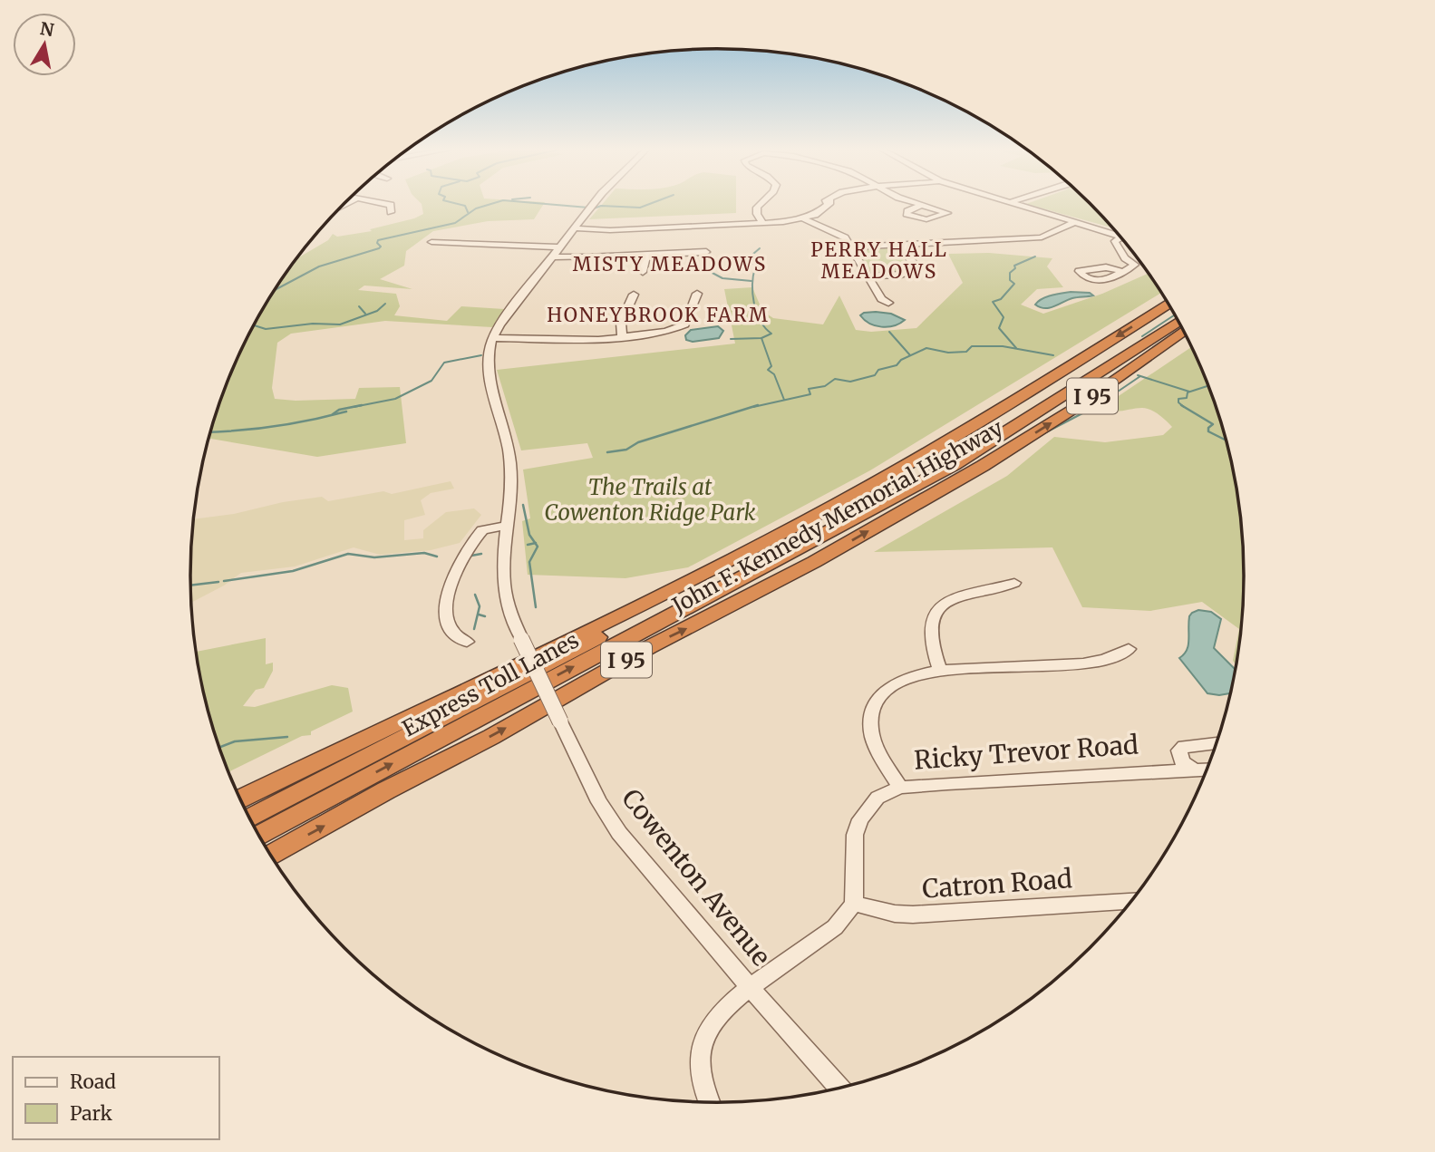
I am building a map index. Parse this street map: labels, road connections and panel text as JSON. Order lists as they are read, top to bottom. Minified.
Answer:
{"streets":{"highway":["I 95","John F. Kennedy Memorial Highway","Express Toll Lanes"],"street":["Ricky Trevor Road","Cowenton Avenue","Catron Road"]},"crossings":[["John F. Kennedy Memorial Highway","Express Toll Lanes"],["Ricky Trevor Road","Catron Road"]],"districts":["PERRY HALL MEADOWS","MISTY MEADOWS","HONEYBROOK FARM"],"parks":["The Trails at Cowenton Ridge Park"],"legend":["Road","Park"],"north":"top"}
